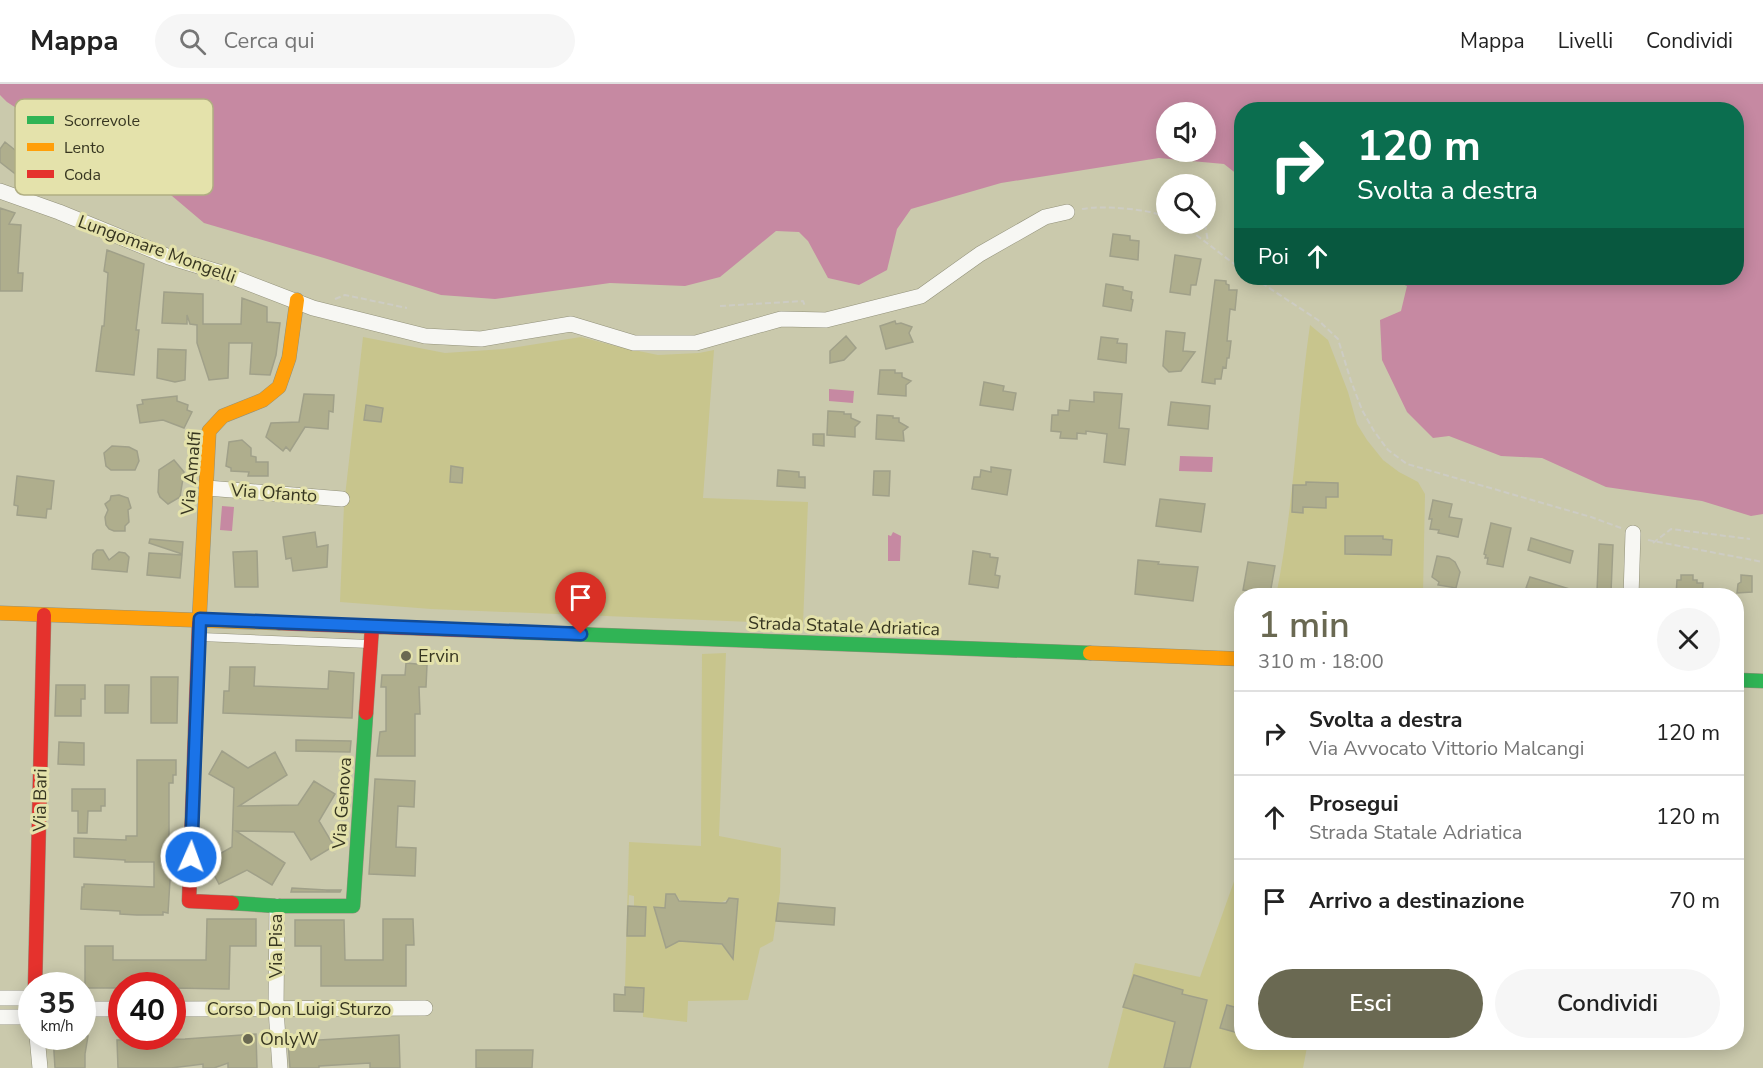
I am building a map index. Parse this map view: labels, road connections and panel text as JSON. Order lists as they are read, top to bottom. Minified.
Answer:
{"streets":{"street":["Lungomare Mongelli","Via Amalfi","Via Ofanto","Strada Statale Adriatica","Via Bari","Via Genova","Via Pisa","Corso Don Luigi Sturzo"]},"crossings":[["Lungomare Mongelli","Via Amalfi"],["Via Amalfi","Via Ofanto"],["Via Amalfi","Strada Statale Adriatica"],["Via Amalfi","Via Pisa"],["Strada Statale Adriatica","Via Bari"],["Strada Statale Adriatica","Via Genova"],["Strada Statale Adriatica","Via Pisa"],["Via Genova","Via Pisa"],["Via Pisa","Corso Don Luigi Sturzo"]],"places":["Ervin","OnlyW"],"legend":["Scorrevole","Lento","Coda"],"page":{"header":"Mappa","search":"Cerca qui","nav":["Mappa","Livelli","Condividi"],"turn":["120 m","Svolta a destra"],"then":"Poi","heading":["1 min","310 m · 18:00"],"list":[{"name":"Svolta a destra","note":"Via Avvocato Vittorio Malcangi","value":"120 m"},{"name":"Prosegui","note":"Strada Statale Adriatica","value":"120 m"},{"name":"Arrivo a destinazione","value":"70 m"}],"buttons":["Esci","Condividi"],"speed":"35 km/h","limit":"40"}}
